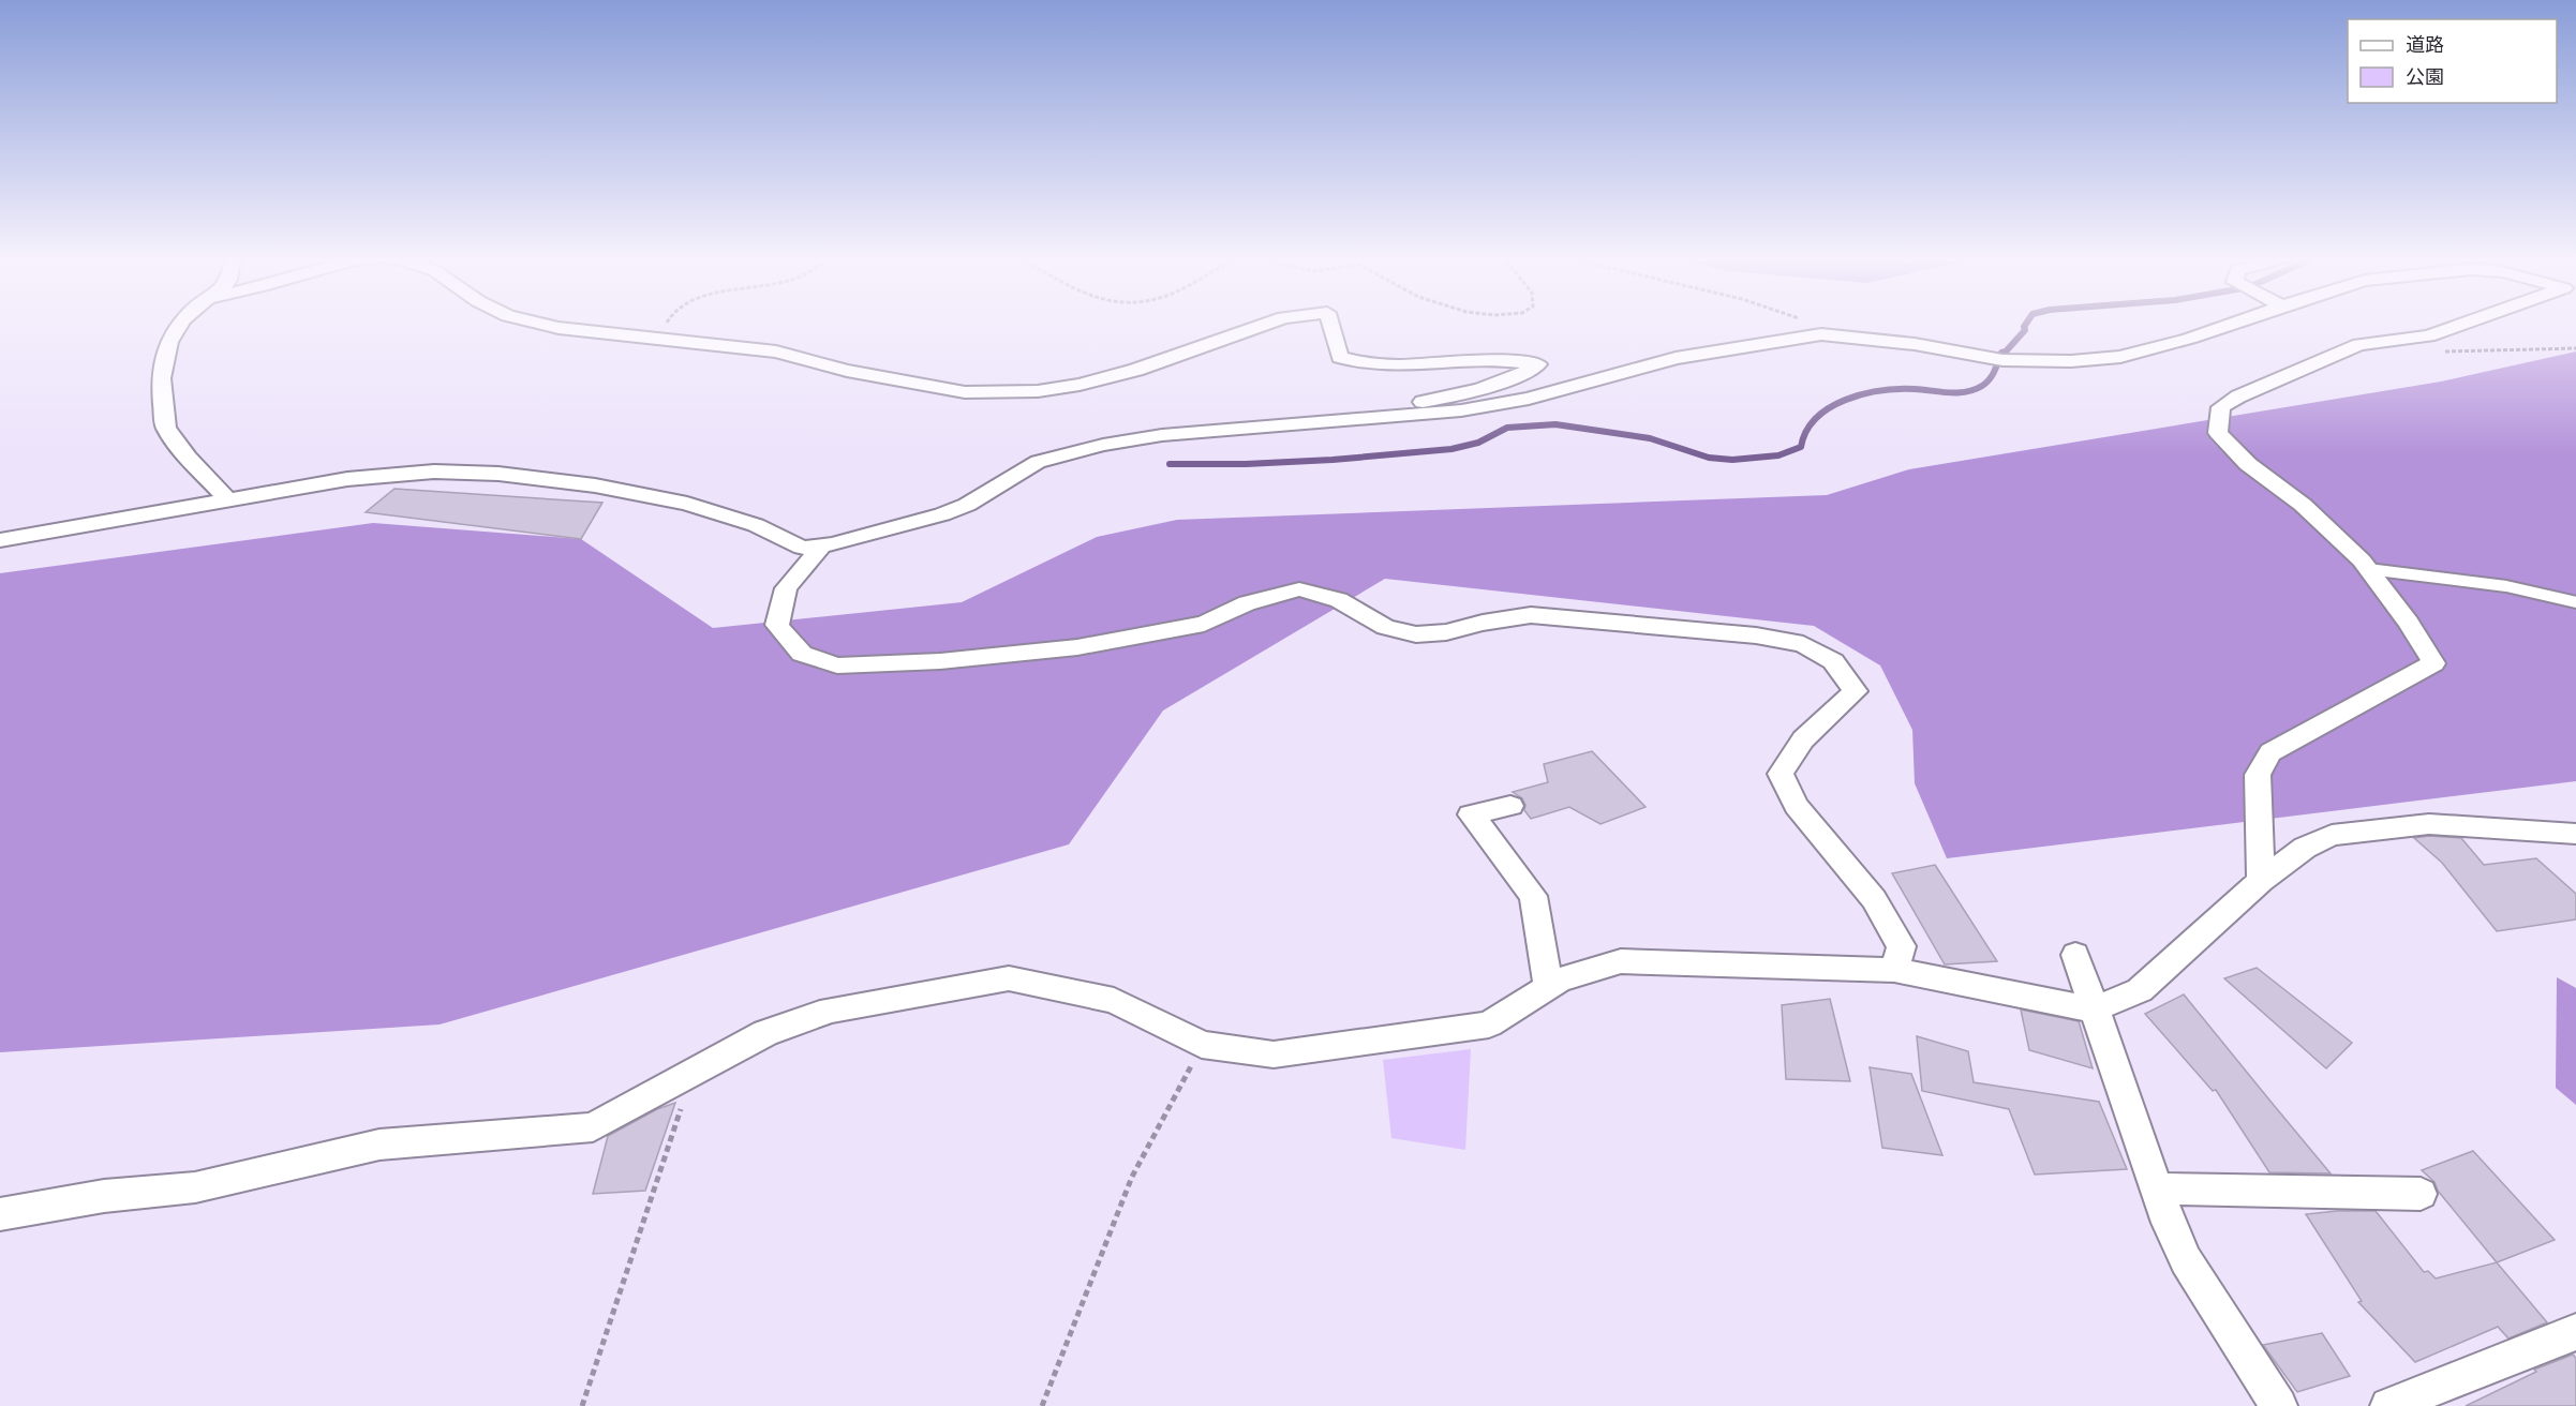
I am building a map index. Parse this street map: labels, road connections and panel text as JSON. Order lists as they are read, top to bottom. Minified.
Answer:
{"legend":["道路","公園"]}
